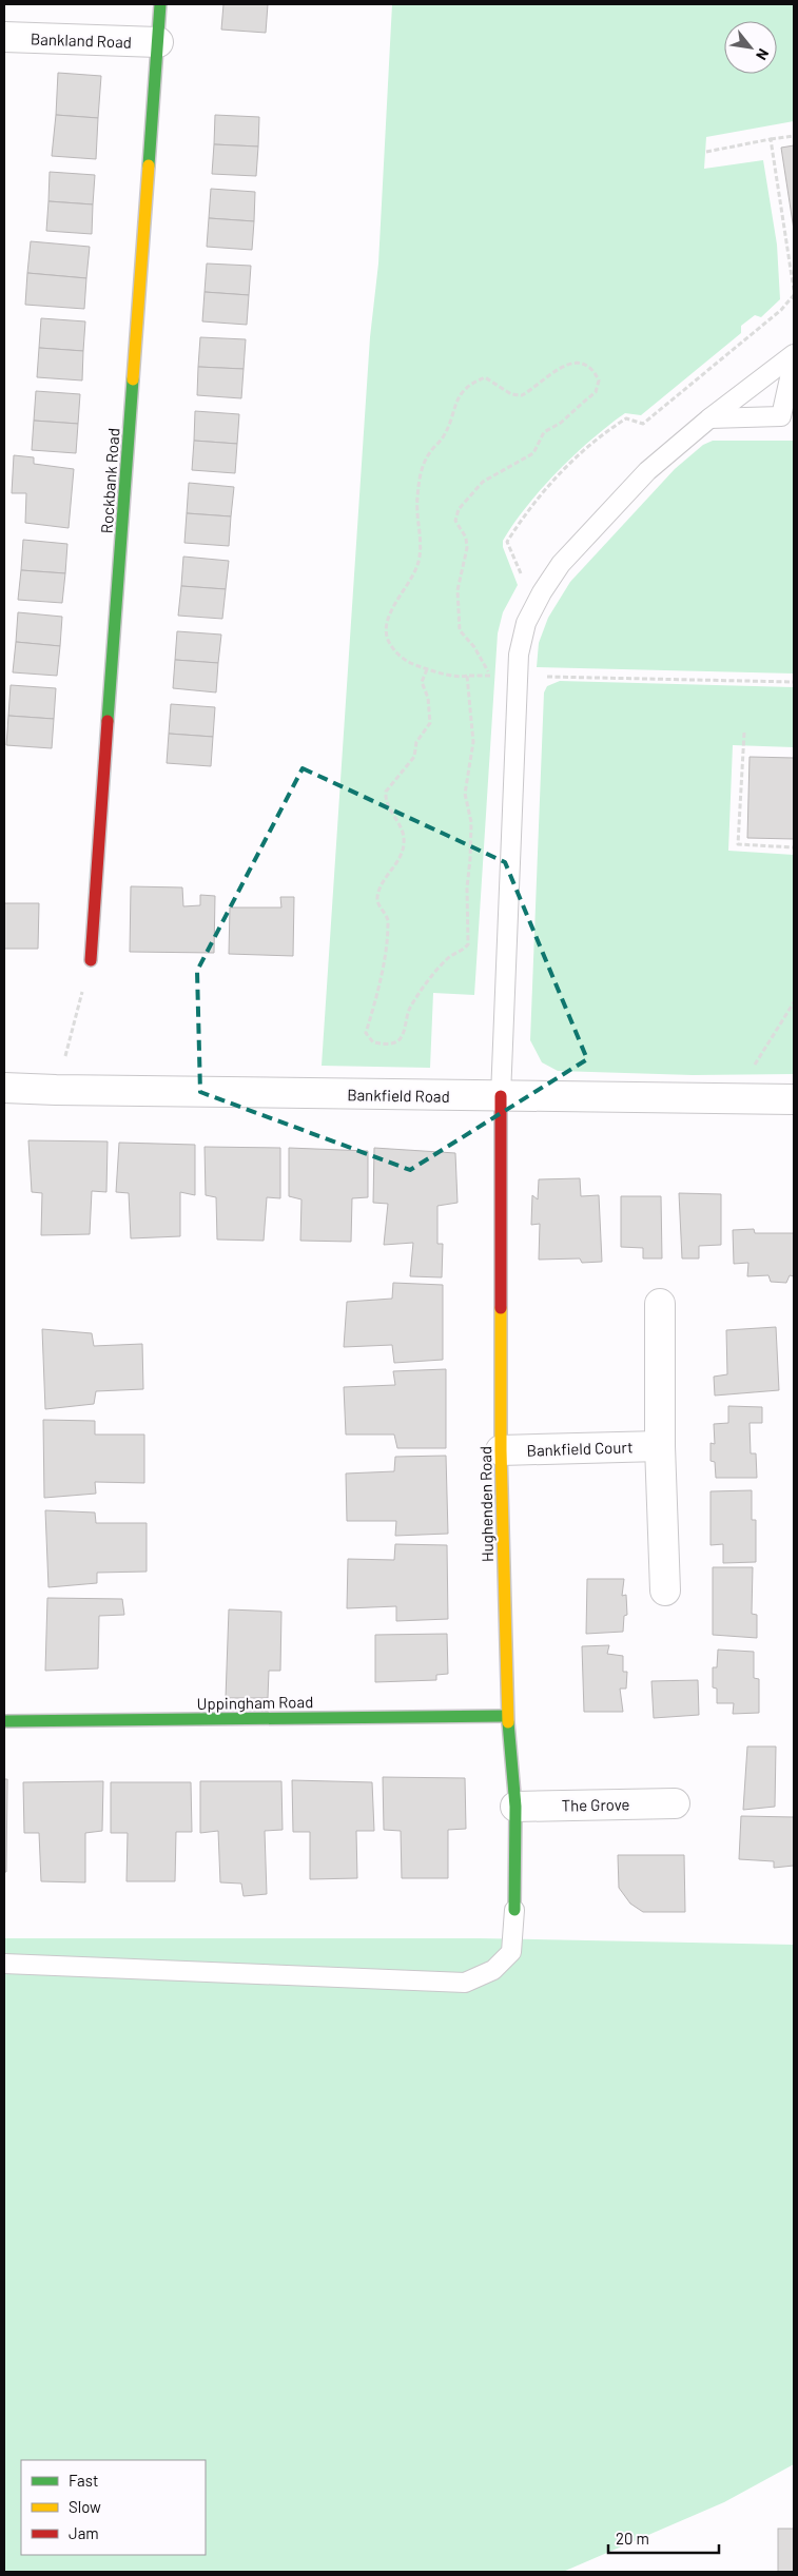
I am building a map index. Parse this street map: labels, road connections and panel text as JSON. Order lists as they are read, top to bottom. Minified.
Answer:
{"streets":{"street":["Bankland Road","Rockbank Road","Bankfield Road","Bankfield Court","Hughenden Road","Uppingham Road","The Grove"]},"crossings":[["Bankland Road","Rockbank Road"],["Bankfield Road","Hughenden Road"],["Bankfield Court","Hughenden Road"],["Hughenden Road","Uppingham Road"],["Hughenden Road","The Grove"]],"legend":["Fast","Slow","Jam"],"scale_bar":"20 m","north":"bottom right"}
